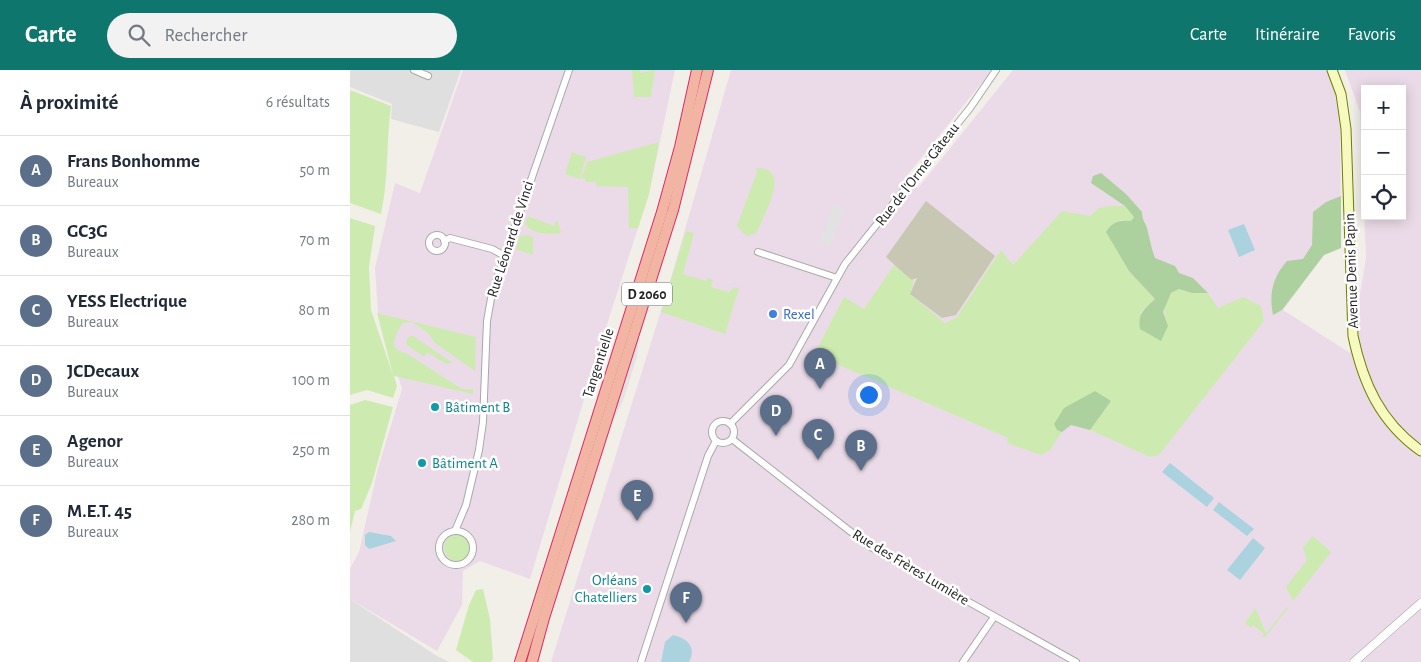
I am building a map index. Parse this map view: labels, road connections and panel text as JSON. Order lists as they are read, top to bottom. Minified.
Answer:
{"streets":{"highway":["D 2060","Tangentielle"],"main road":["Avenue Denis Papin"],"street":["Rue de l'Orme Gâteau","Rue Léonard de Vinci","Rue des Frères Lumière"]},"crossings":[["Rue de l'Orme Gâteau","Rue des Frères Lumière"]],"places":["Rexel","Bâtiment B","Bâtiment A","Orléans Chatelliers"],"page":{"header":"Carte","search":"Rechercher","nav":["Carte","Itinéraire","Favoris"],"heading":["À proximité","6 résultats"],"map_buttons":["+","−"],"list":[{"mark":"A","name":"Frans Bonhomme","note":"Bureaux","value":"50 m"},{"mark":"B","name":"GC3G","note":"Bureaux","value":"70 m"},{"mark":"C","name":"YESS Electrique","note":"Bureaux","value":"80 m"},{"mark":"D","name":"JCDecaux","note":"Bureaux","value":"100 m"},{"mark":"E","name":"Agenor","note":"Bureaux","value":"250 m"},{"mark":"F","name":"M.E.T. 45","note":"Bureaux","value":"280 m"}],"pins":["A","D","C","B","E","F"]}}
